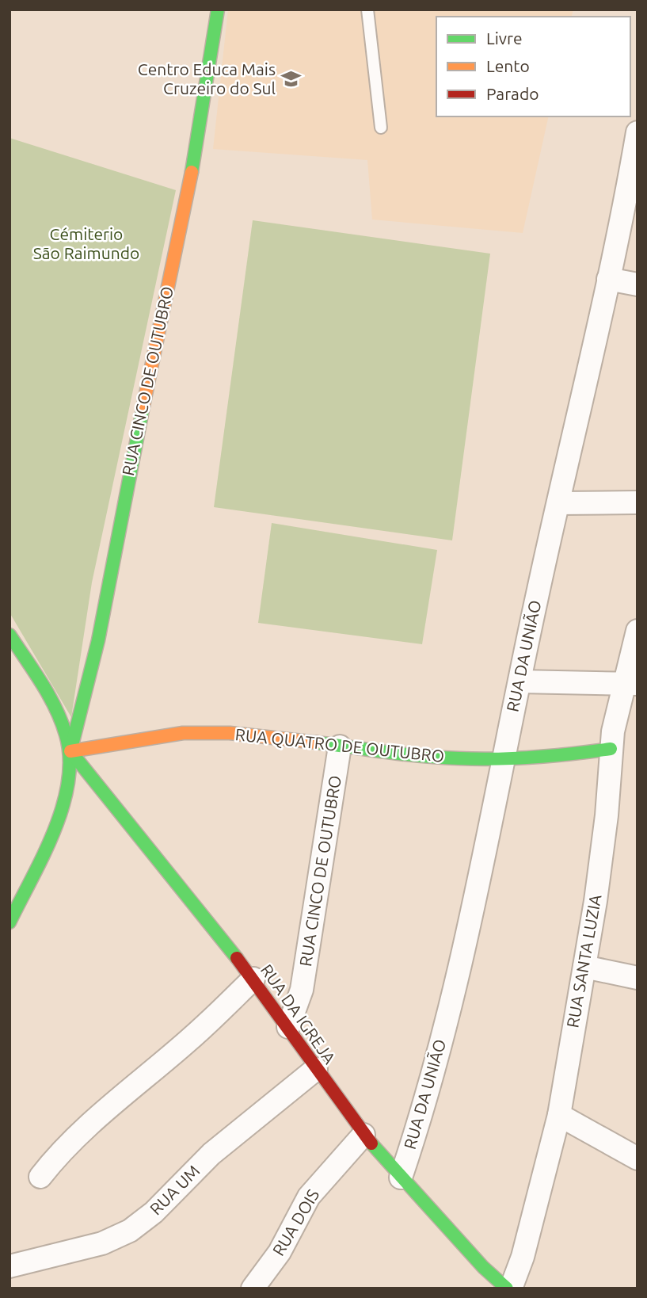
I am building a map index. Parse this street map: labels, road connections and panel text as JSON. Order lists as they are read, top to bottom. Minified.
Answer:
{"streets":{"street":["RUA CINCO DE OUTUBRO","RUA DA UNIÃO","RUA QUATRO DE OUTUBRO","RUA SANTA LUZIA","RUA DA IGREJA","RUA UM","RUA DOIS"]},"crossings":[["RUA CINCO DE OUTUBRO","RUA QUATRO DE OUTUBRO"],["RUA CINCO DE OUTUBRO","RUA DA IGREJA"],["RUA DA UNIÃO","RUA QUATRO DE OUTUBRO"],["RUA DA UNIÃO","RUA DA IGREJA"],["RUA QUATRO DE OUTUBRO","RUA SANTA LUZIA"],["RUA QUATRO DE OUTUBRO","RUA DA IGREJA"],["RUA SANTA LUZIA","RUA DA IGREJA"],["RUA DA IGREJA","RUA UM"],["RUA DA IGREJA","RUA DOIS"]],"parks":["Cémiterio São Raimundo"],"places":{"school or university":["Centro Educa Mais Cruzeiro do Sul"]},"legend":["Livre","Lento","Parado"]}
